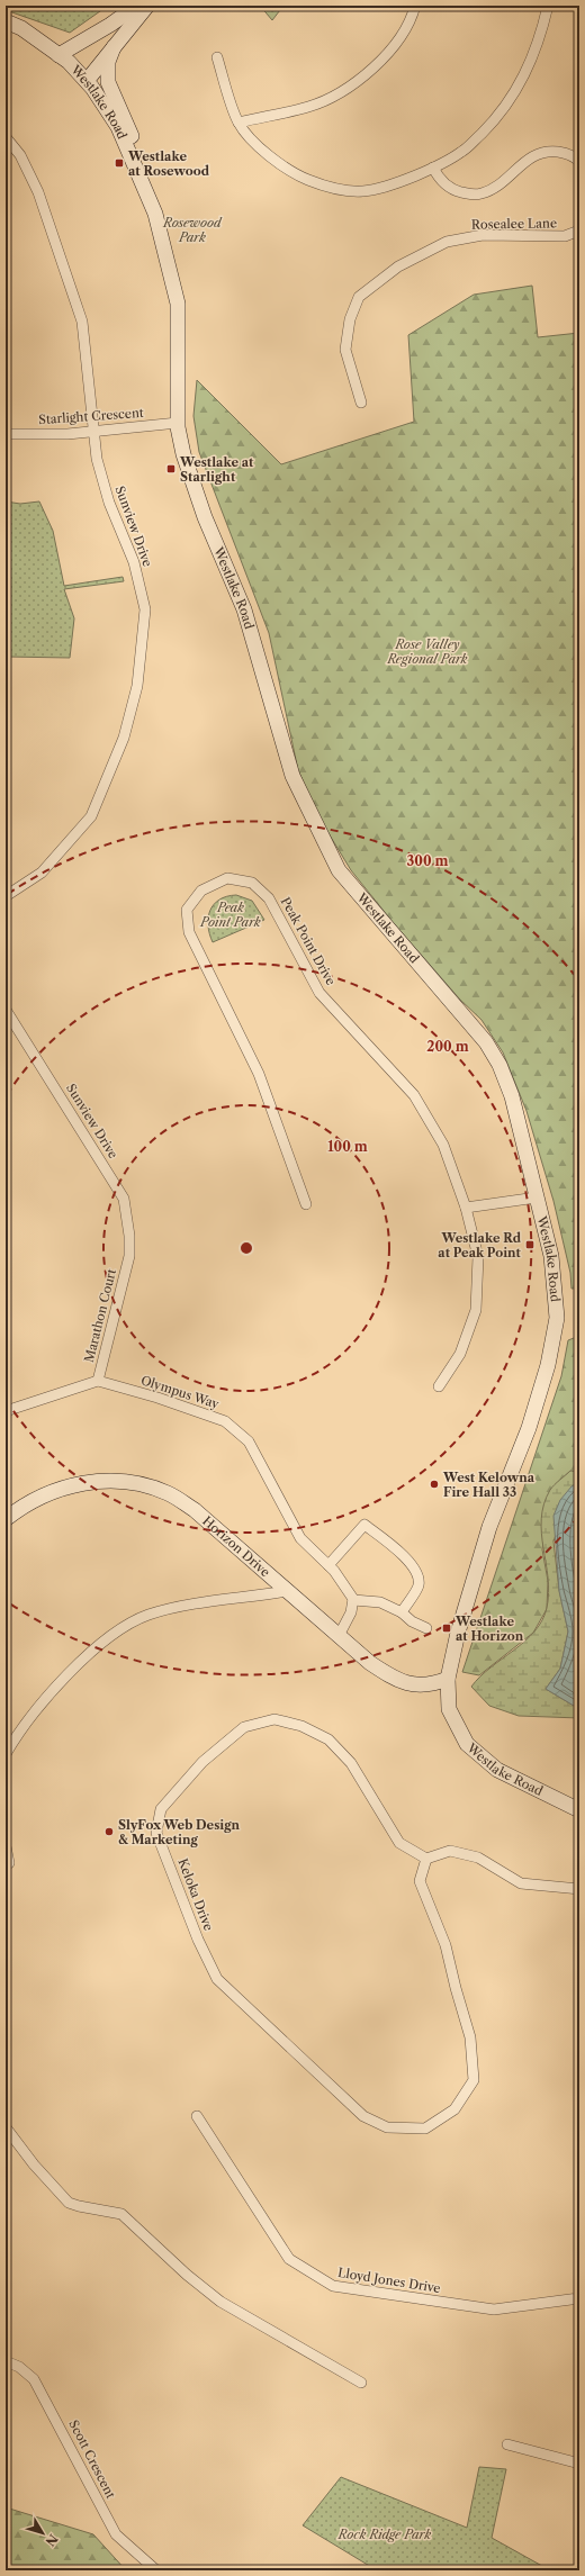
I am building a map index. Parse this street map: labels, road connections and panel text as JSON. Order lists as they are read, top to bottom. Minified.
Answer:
{"streets":{"street":["Westlake Road","Rosealee Lane","Starlight Crescent","Sunview Drive","Peak Point Drive","Marathon Court","Olympus Way","Horizon Drive","Keloka Drive","Lloyd Jones Drive","Scott Crescent"]},"crossings":[["Westlake Road","Starlight Crescent"],["Westlake Road","Horizon Drive"],["Starlight Crescent","Sunview Drive"],["Sunview Drive","Marathon Court"],["Marathon Court","Olympus Way"]],"parks":["Rosewood Park","Rose Valley Regional Park","Peak Point Park","Rock Ridge Park"],"places":{"transit":["Westlake at Rosewood","Westlake at Starlight","Westlake Rd at Peak Point","Westlake at Horizon"],"other":["West Kelowna Fire Hall 33","SlyFox Web Design & Marketing"]},"north":"bottom right","rings":["300 m","200 m","100 m"]}
